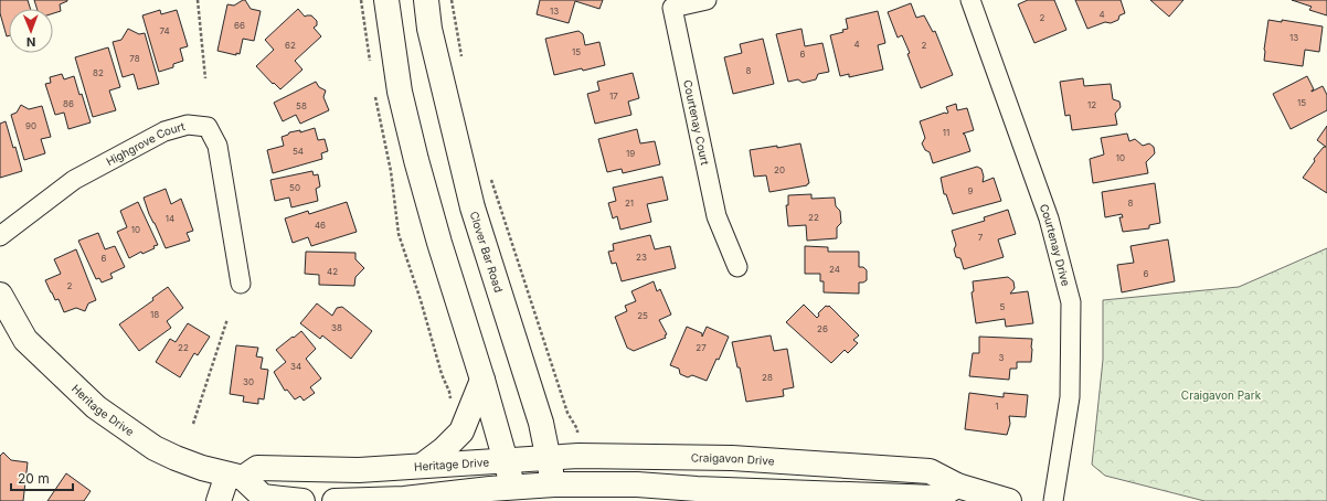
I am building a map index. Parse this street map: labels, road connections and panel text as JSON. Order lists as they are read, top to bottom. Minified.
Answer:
{"streets":{"street":["Courtenay Court","Highgrove Court","Courtenay Drive","Clover Bar Road","Heritage Drive","Craigavon Drive"]},"crossings":[["Clover Bar Road","Craigavon Drive"],["Heritage Drive","Craigavon Drive"]],"parks":["Craigavon Park"],"house_numbers":["13","4","2","66","74","13","4","62","2","15","6","78","8","82","17","15","86","12","58","90","11","54","19","10","20","50","9","21","8","22","14","46","10","7","23","6","24","42","6","2","5","18","25","38","26","22","27","3","34","28","30","1"],"scale_bar":"20 m","north":"bottom"}
